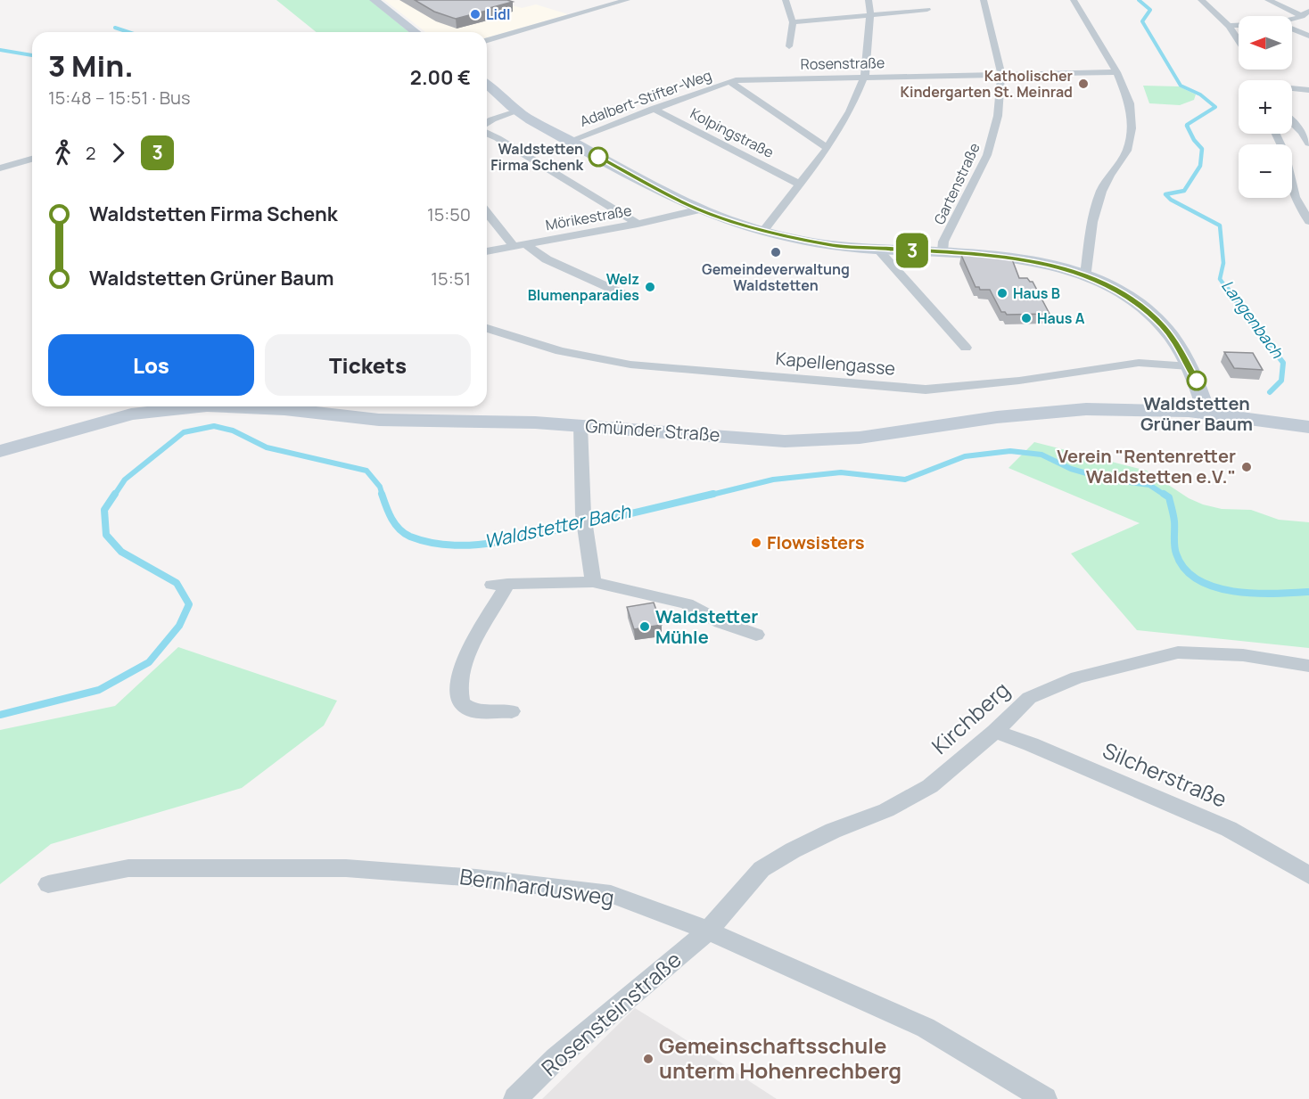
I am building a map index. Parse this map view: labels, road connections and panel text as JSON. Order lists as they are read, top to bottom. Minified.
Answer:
{"streets":{"street":["Rosenstraße","Adalbert-Stifter-Weg","Kolpingstraße","Gartenstraße","Mörikestraße","Kapellengasse","Gmünder Straße","Kirchberg","Silcherstraße","Bernhardusweg","Rosensteinstraße"]},"crossings":[["Rosenstraße","Adalbert-Stifter-Weg"],["Rosenstraße","Gartenstraße"],["Adalbert-Stifter-Weg","Kolpingstraße"],["Kirchberg","Silcherstraße"],["Kirchberg","Bernhardusweg"],["Kirchberg","Rosensteinstraße"],["Bernhardusweg","Rosensteinstraße"]],"water":["Langenbach","Waldstetter Bach"],"places":["Lidl","Katholischer Kindergarten St. Meinrad","Waldstetten Firma Schenk","Gemeindeverwaltung Waldstetten","Welz Blumenparadies","Haus B","Haus A","Waldstetten Grüner Baum","Verein \"Rentenretter Waldstetten e.V.\"","Flowsisters","Waldstetter Mühle","Gemeinschaftsschule unterm Hohenrechberg"],"lines":["bus line 3"],"north":"left","page":{"on_map":"3","map_buttons":["+","−"],"heading":["3 Min.","15:48 – 15:51 · Bus","2.00 €"],"legs":["2","3"],"list":[{"name":"Waldstetten Firma Schenk","value":"15:50"},{"name":"Waldstetten Grüner Baum","value":"15:51"}],"buttons":["Los","Tickets"]}}
